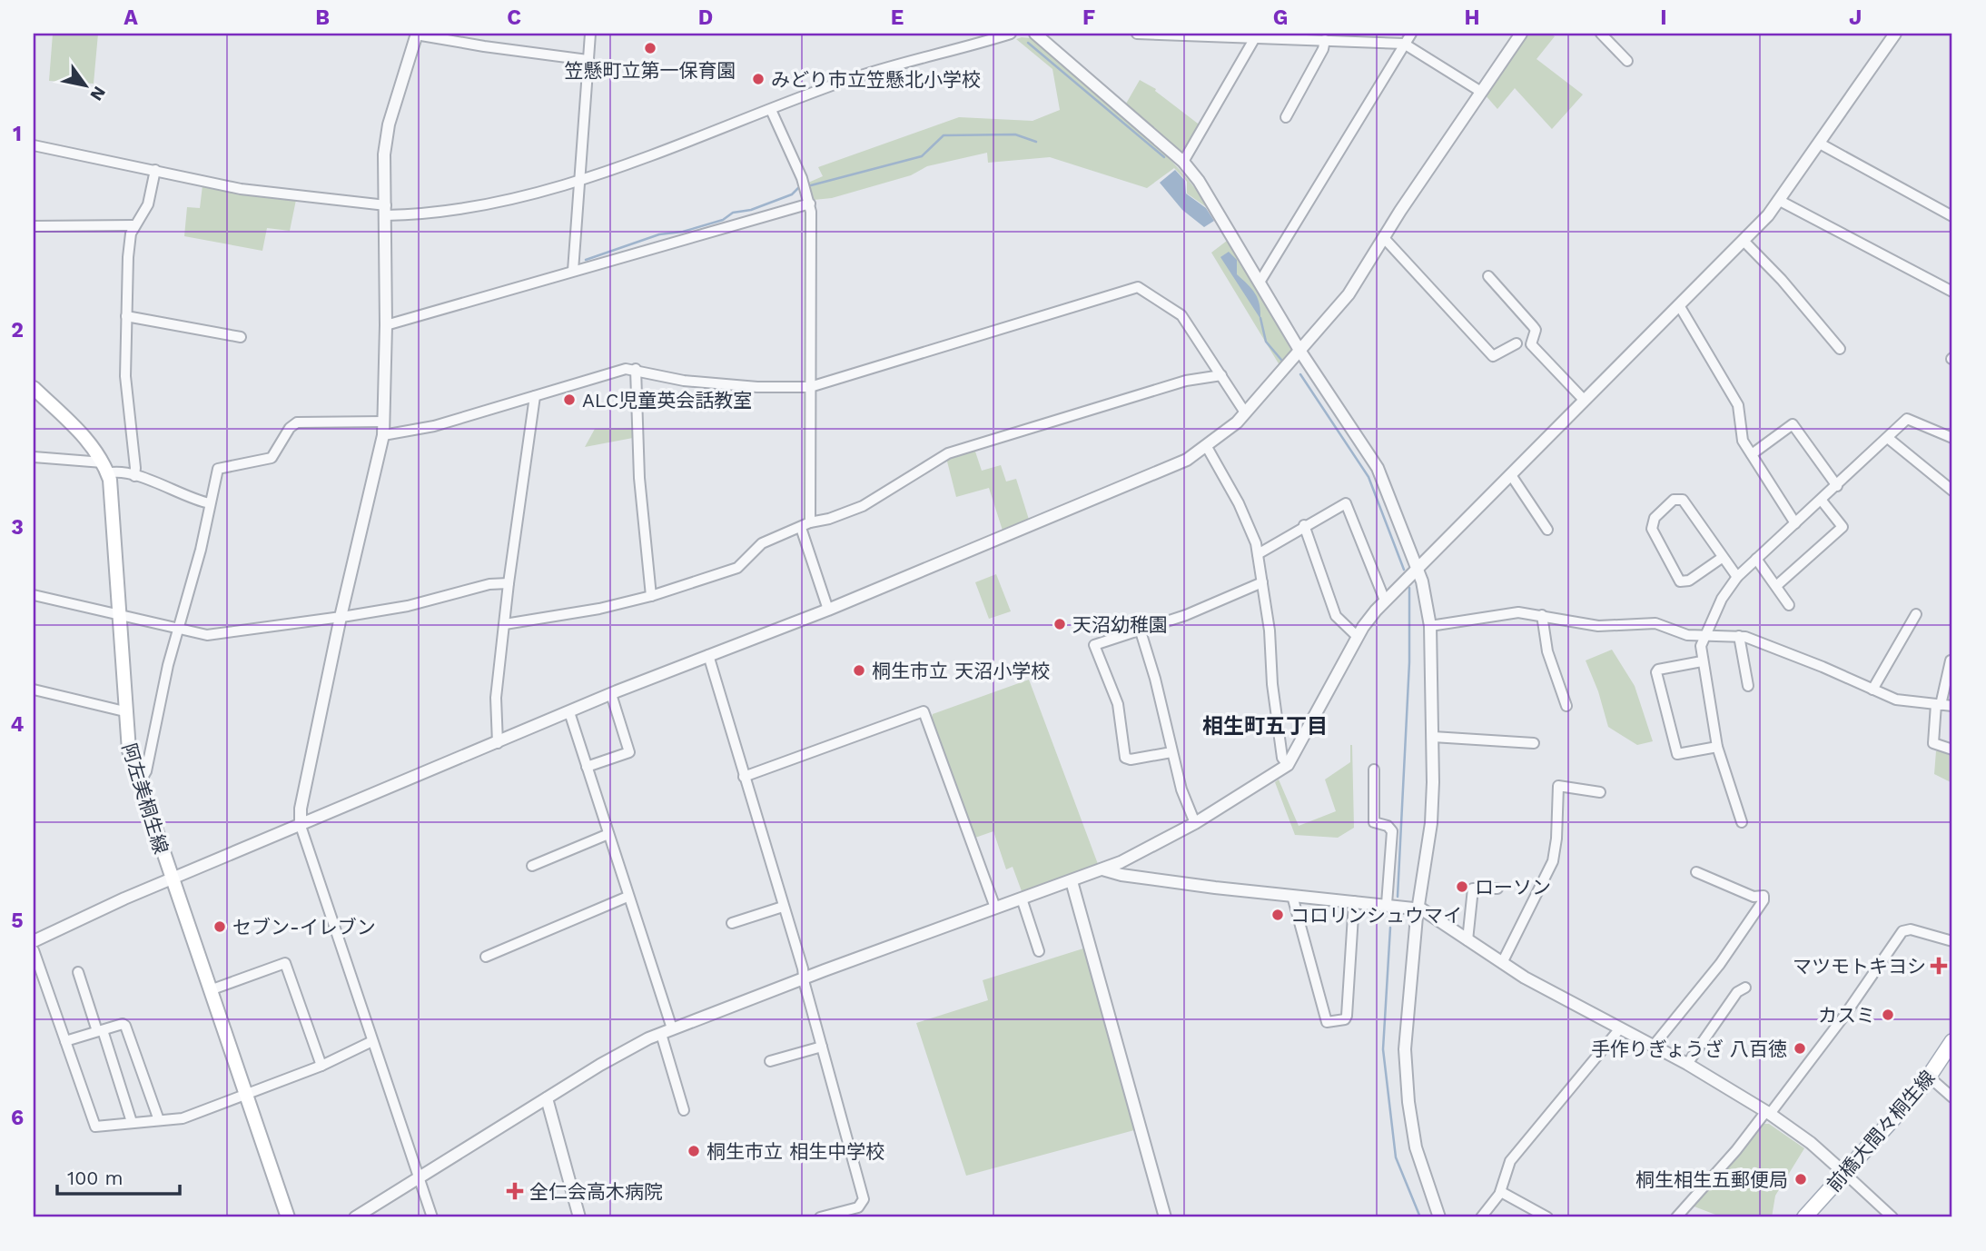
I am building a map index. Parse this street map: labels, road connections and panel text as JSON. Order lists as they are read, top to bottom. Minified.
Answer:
{"streets":{"main road":["阿左美桐生線","前橋大間々桐生線"]},"districts":["相生町五丁目"],"places":{"other":["笠懸町立第一保育園","みどり市立笠懸北小学校","ALC児童英会話教室","天沼幼稚園","桐生市立 天沼小学校","ローソン","コロリンシュウマイ","セブン-イレブン","カスミ","手作りぎょうざ 八百徳","桐生市立 相生中学校","桐生相生五郵便局"],"health":["マツモトキヨシ","全仁会高木病院"]},"scale_bar":"100 m","north":"bottom right","grid":{"columns":["A","B","C","D","E","F","G","H","I","J"],"rows":["1","2","3","4","5","6"]}}
